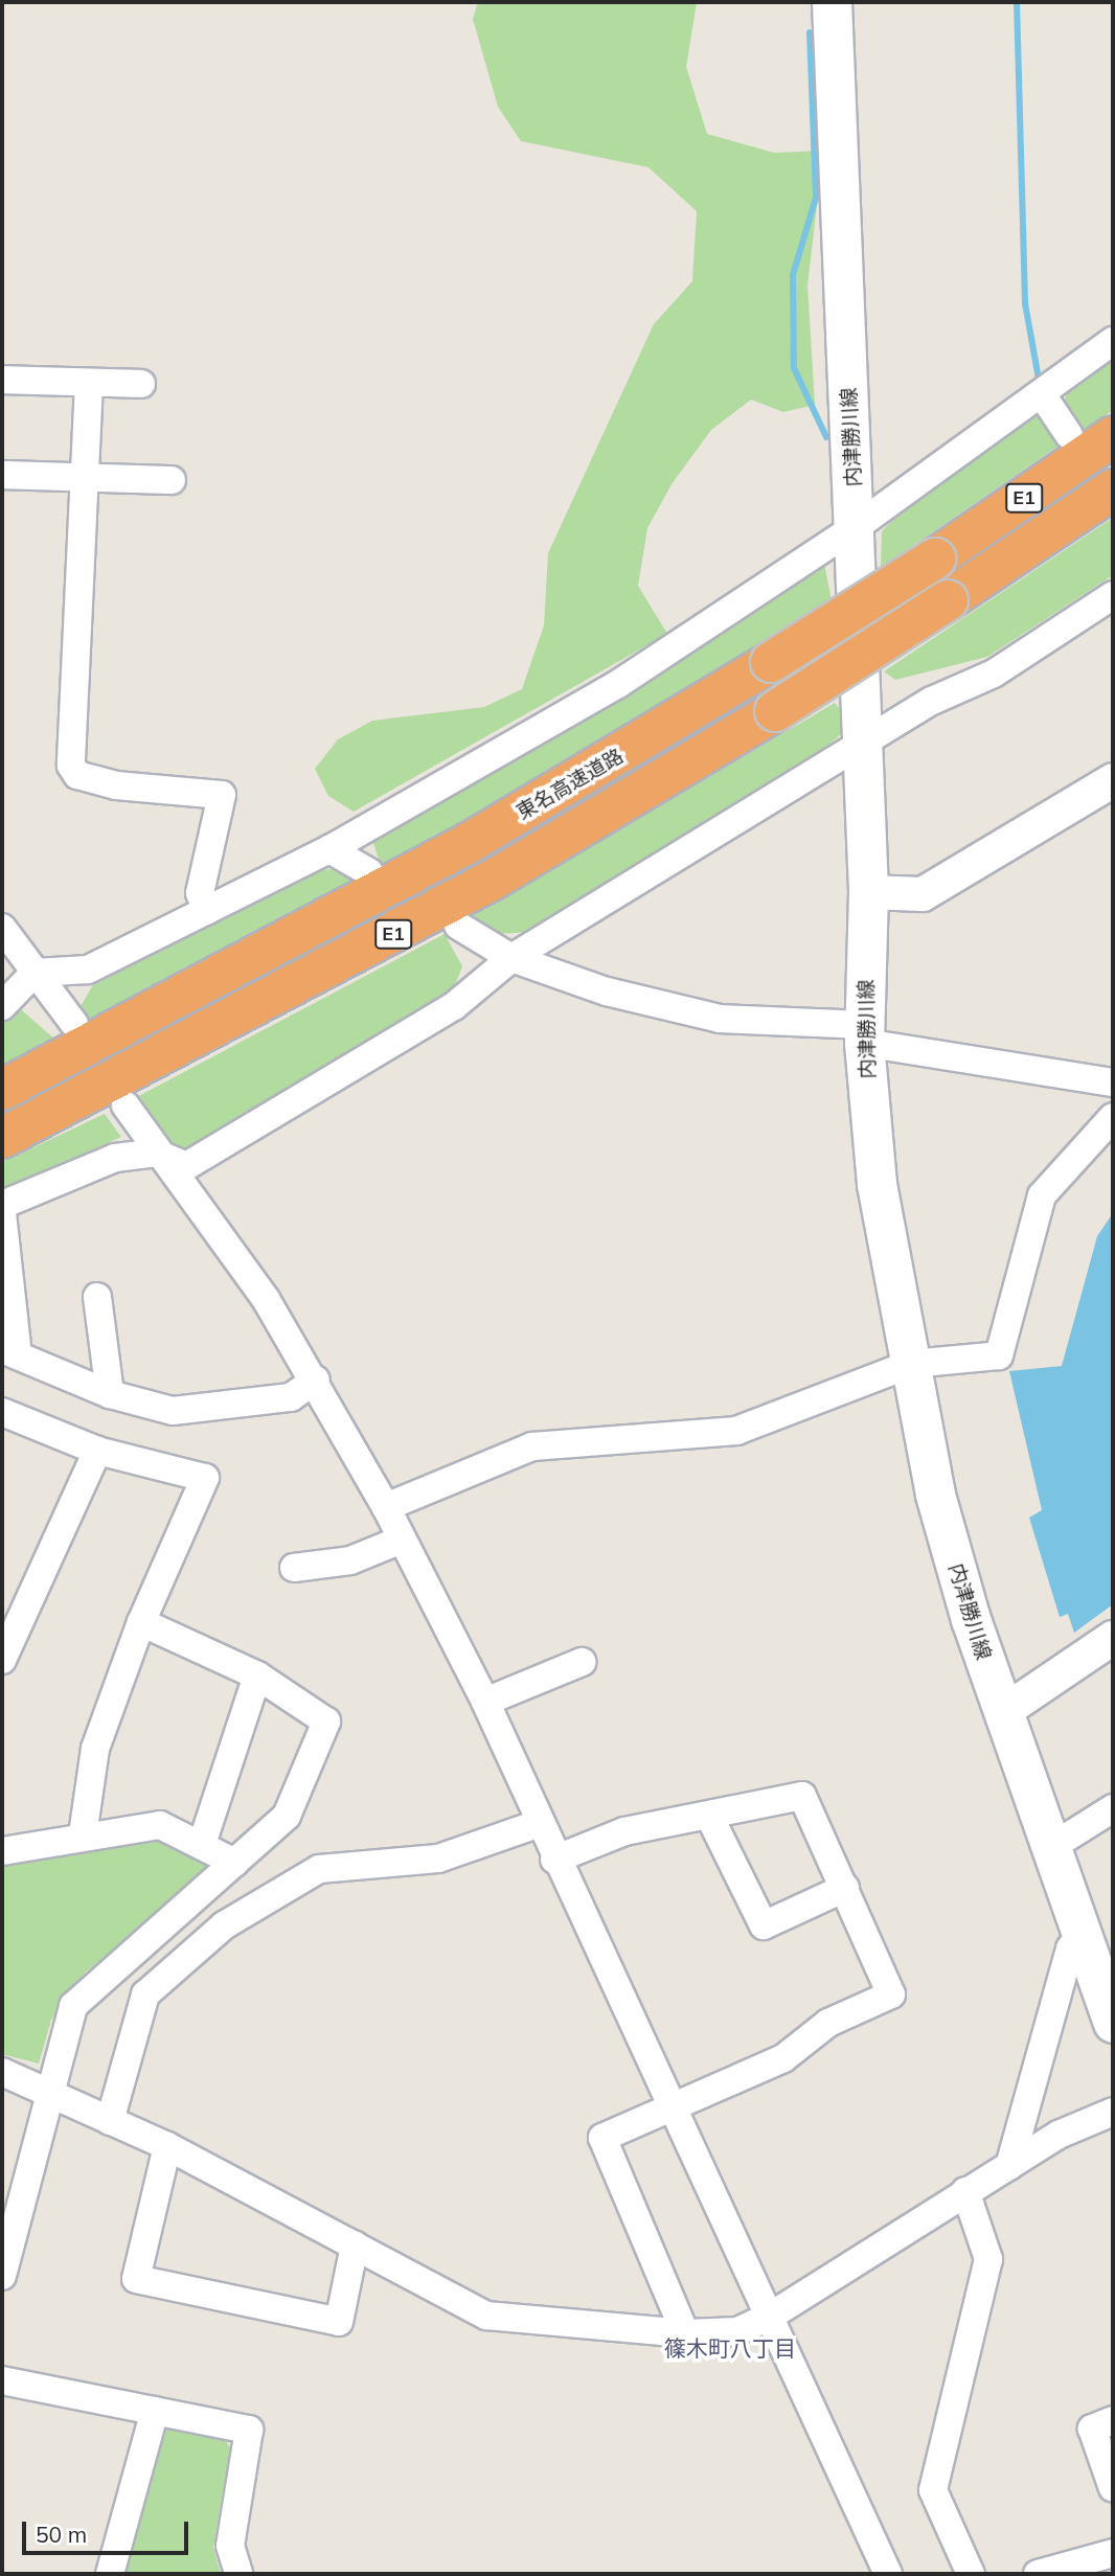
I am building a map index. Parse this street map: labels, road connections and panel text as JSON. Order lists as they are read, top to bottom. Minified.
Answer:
{"streets":{"highway":["E1","東名高速道路"],"main road":["内津勝川線"]},"districts":["篠木町八丁目"],"scale_bar":"50 m"}
